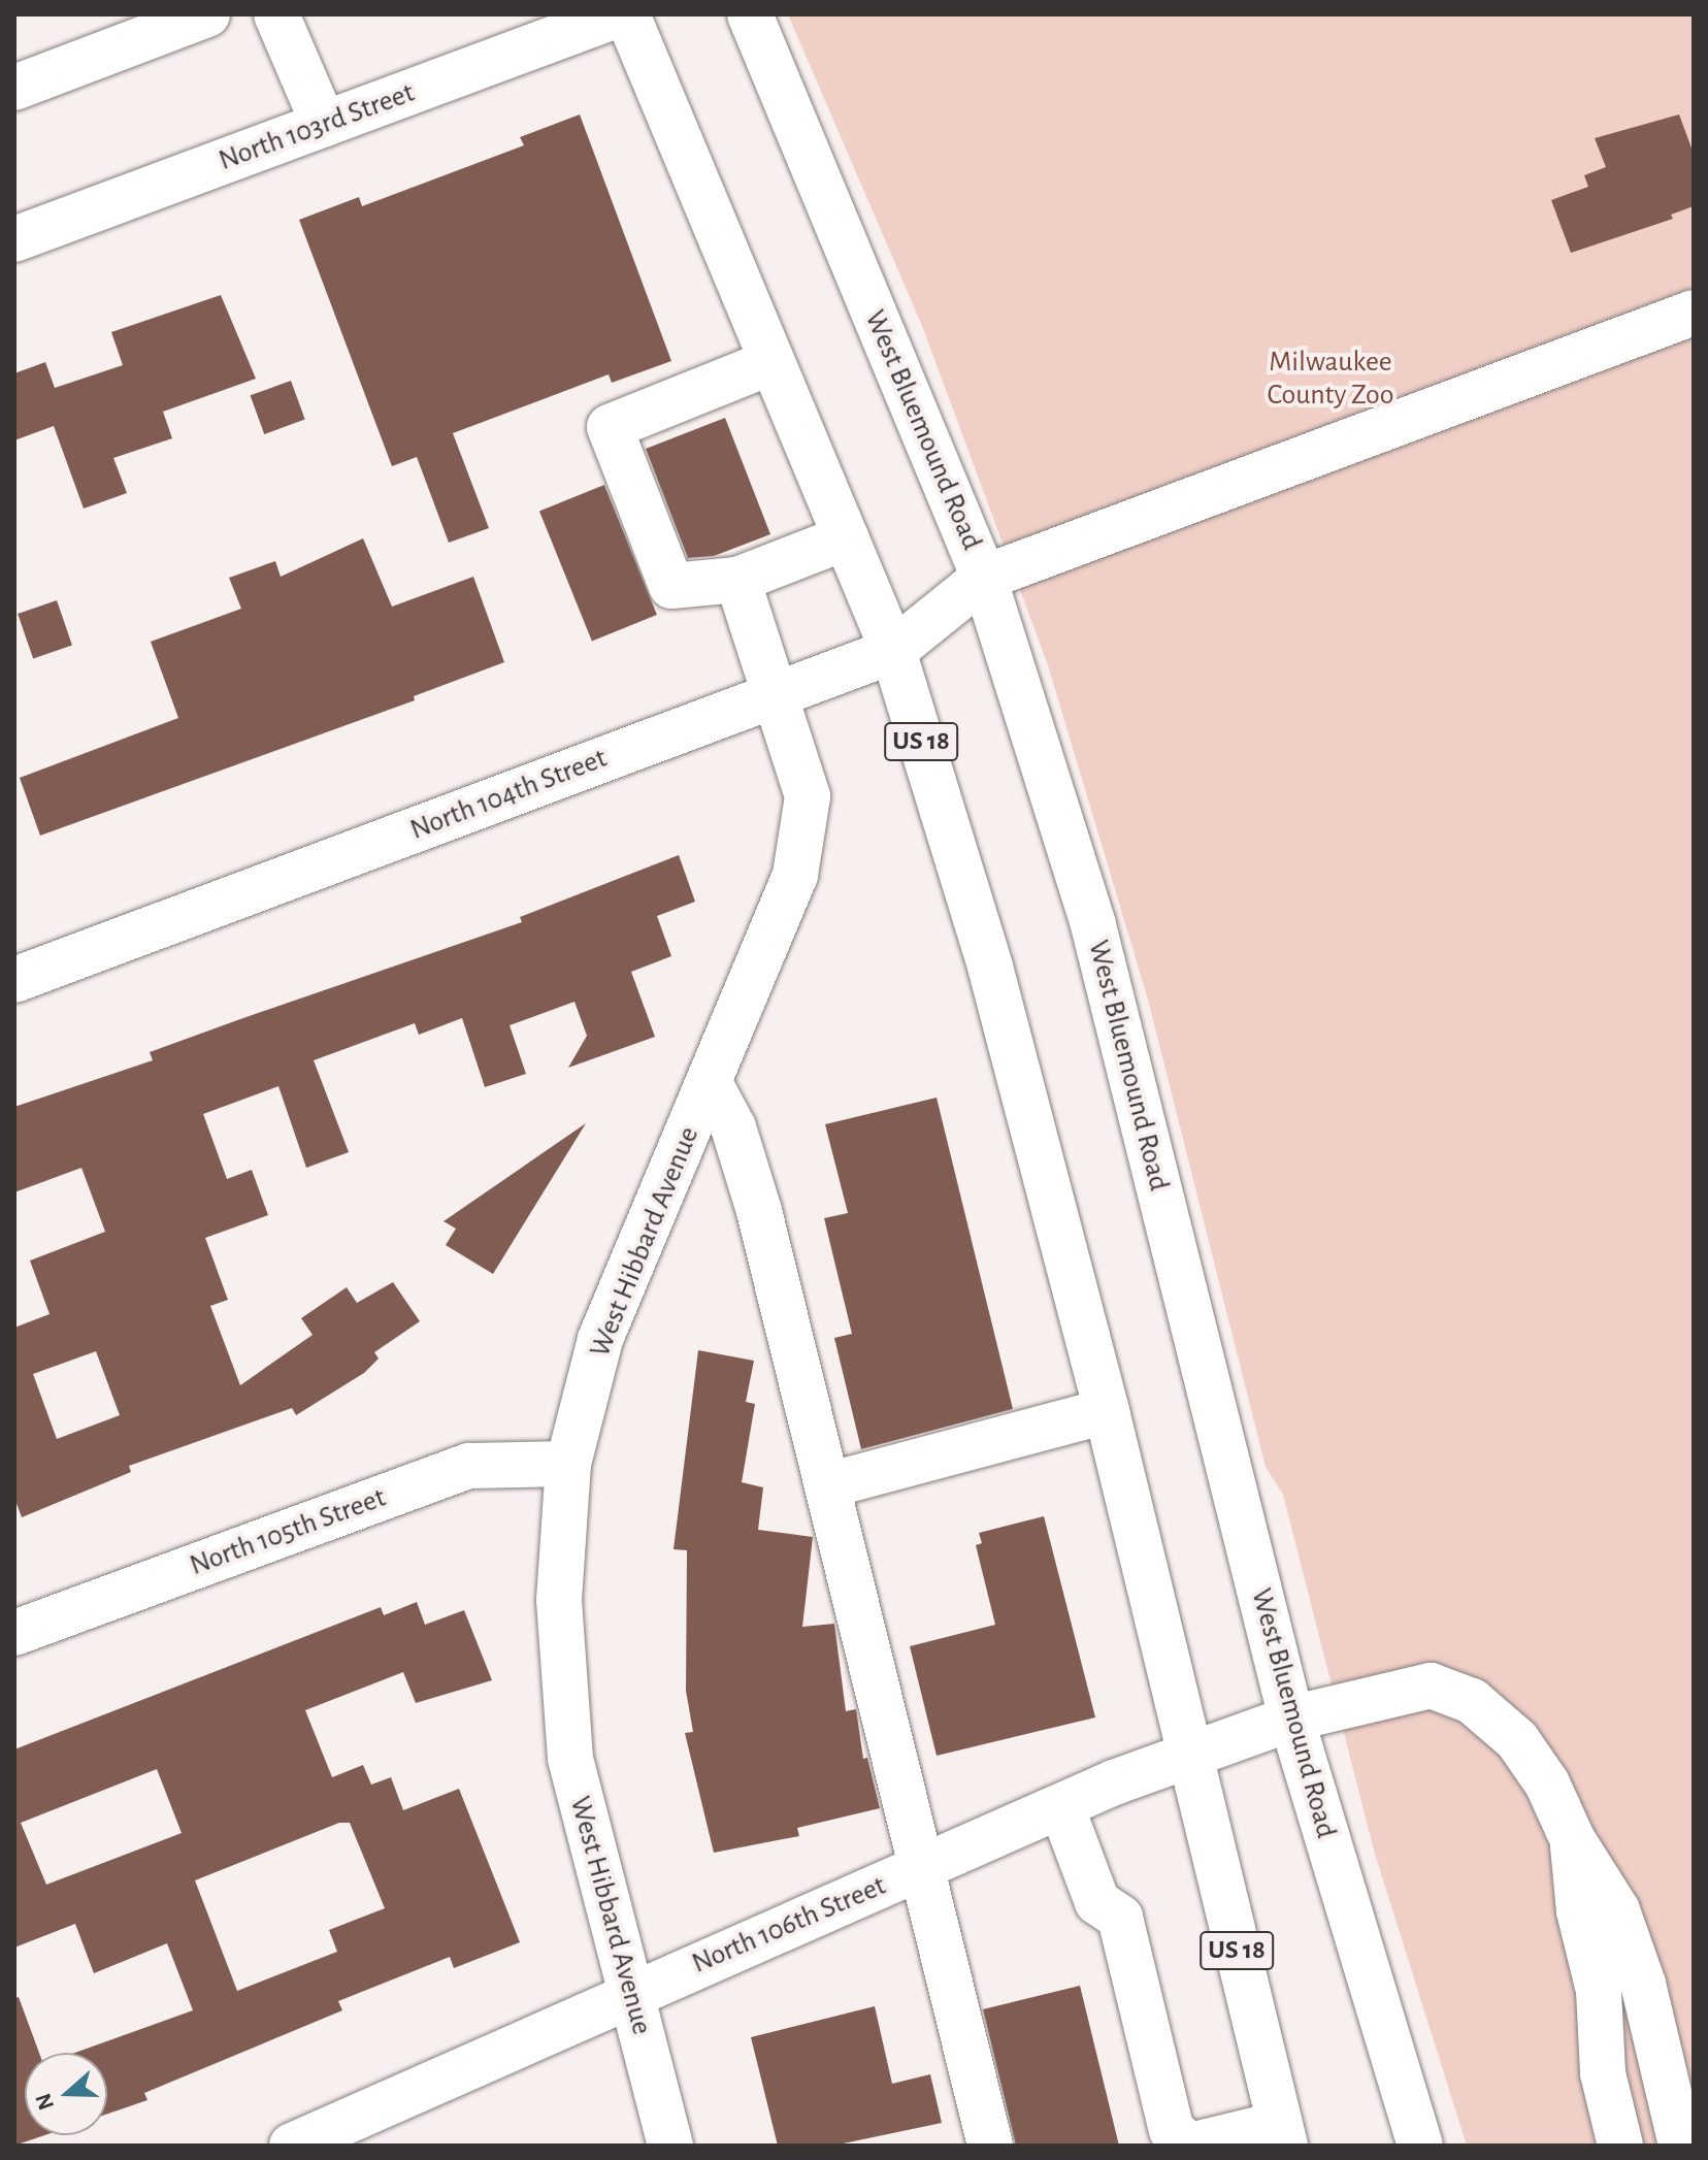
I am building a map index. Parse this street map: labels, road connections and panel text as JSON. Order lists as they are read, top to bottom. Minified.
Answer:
{"streets":{"street":["North 103rd Street","West Bluemound Road","US 18","North 104th Street","West Hibbard Avenue","North 105th Street","North 106th Street"]},"crossings":[["West Bluemound Road","North 104th Street"],["West Bluemound Road","North 106th Street"],["US 18","North 104th Street"],["US 18","North 106th Street"],["North 104th Street","West Hibbard Avenue"],["West Hibbard Avenue","North 105th Street"],["West Hibbard Avenue","North 106th Street"]],"parks":["Milwaukee County Zoo"],"north":"left"}
